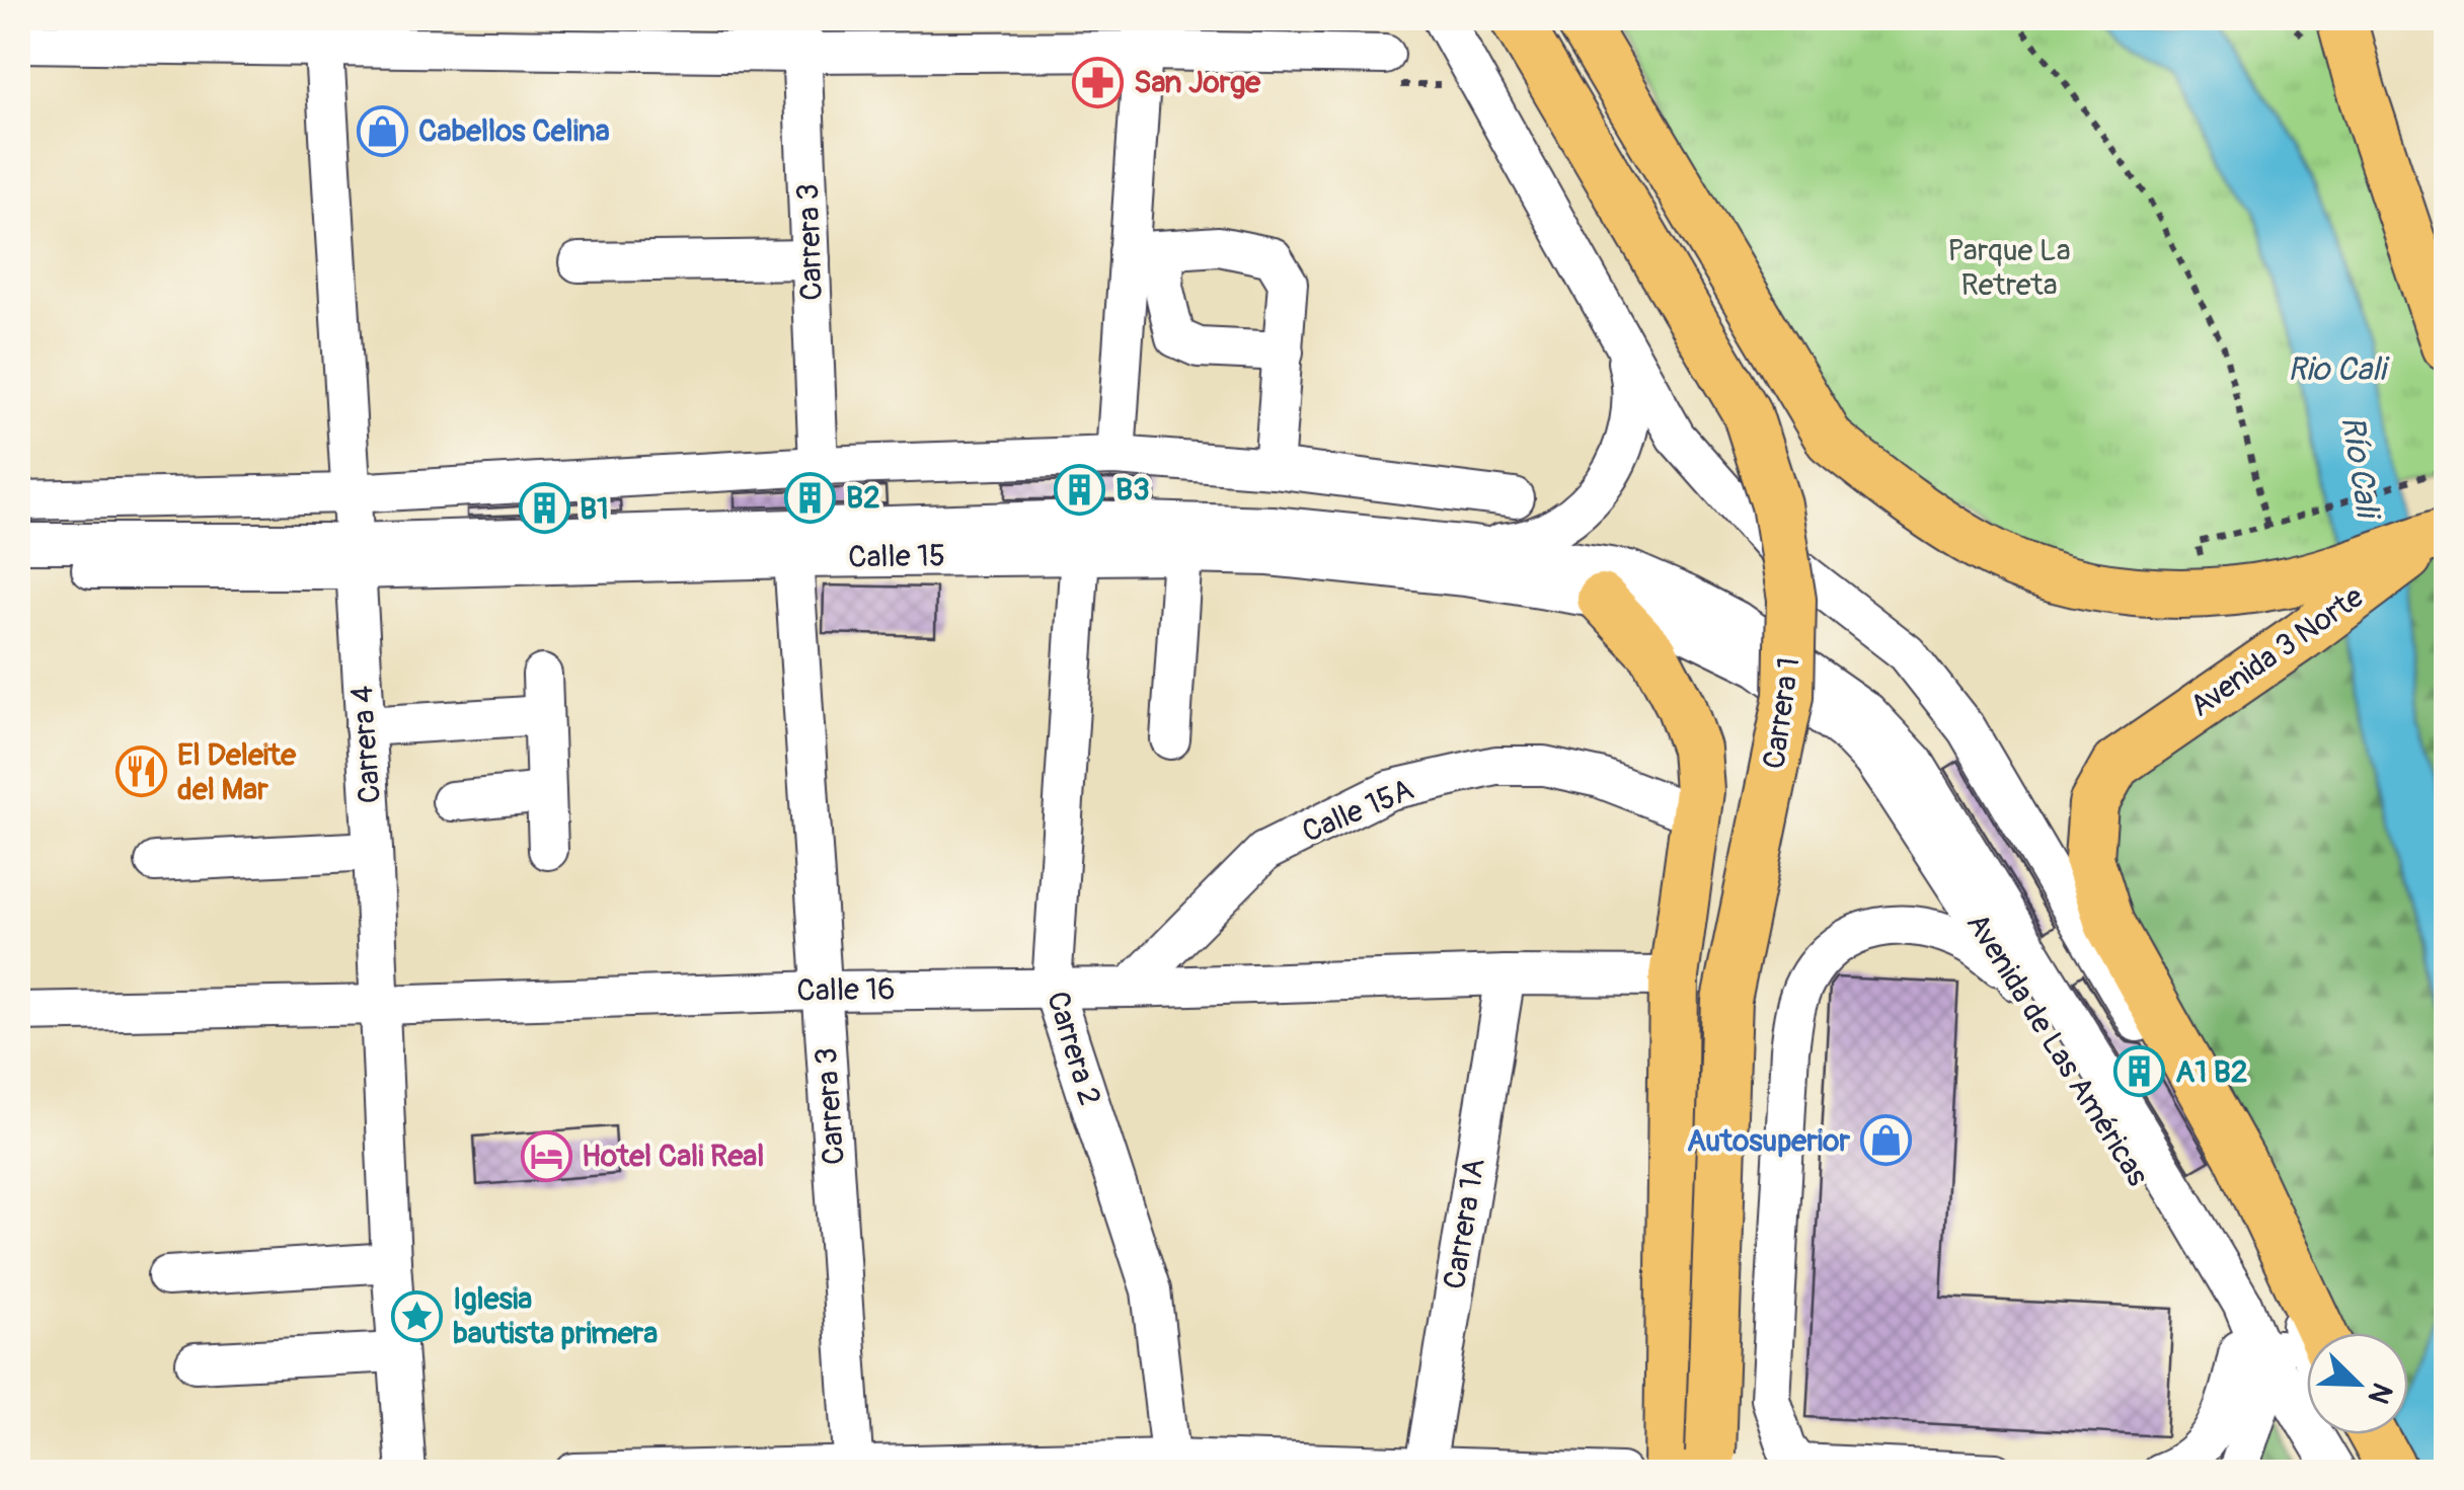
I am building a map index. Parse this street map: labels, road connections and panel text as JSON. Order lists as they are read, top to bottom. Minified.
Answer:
{"streets":{"main road":["Avenida 3 Norte","Carrera 1"],"street":["Carrera 3","Calle 15","Carrera 4","Calle 15A","Calle 16","Carrera 2","Avenida de Las Américas","Carrera 1A"]},"crossings":[["Carrera 3","Calle 15"],["Carrera 3","Calle 16"],["Calle 15","Carrera 4"],["Calle 15","Carrera 2"],["Calle 15","Avenida de Las Américas"],["Carrera 4","Calle 16"],["Calle 15A","Calle 16"],["Calle 16","Carrera 2"],["Calle 16","Carrera 1A"]],"water":["Rio Cali","Río Cali"],"parks":["Parque La Retreta"],"places":{"pharmacy":["San Jorge"],"shop":["Cabellos Celina","Autosuperior"],"building":["B3","B2","B1","A1 B2"],"restaurant":["El Deleite del Mar"],"hotel":["Hotel Cali Real"],"place":["Iglesia bautista primera"]},"north":"bottom right"}
